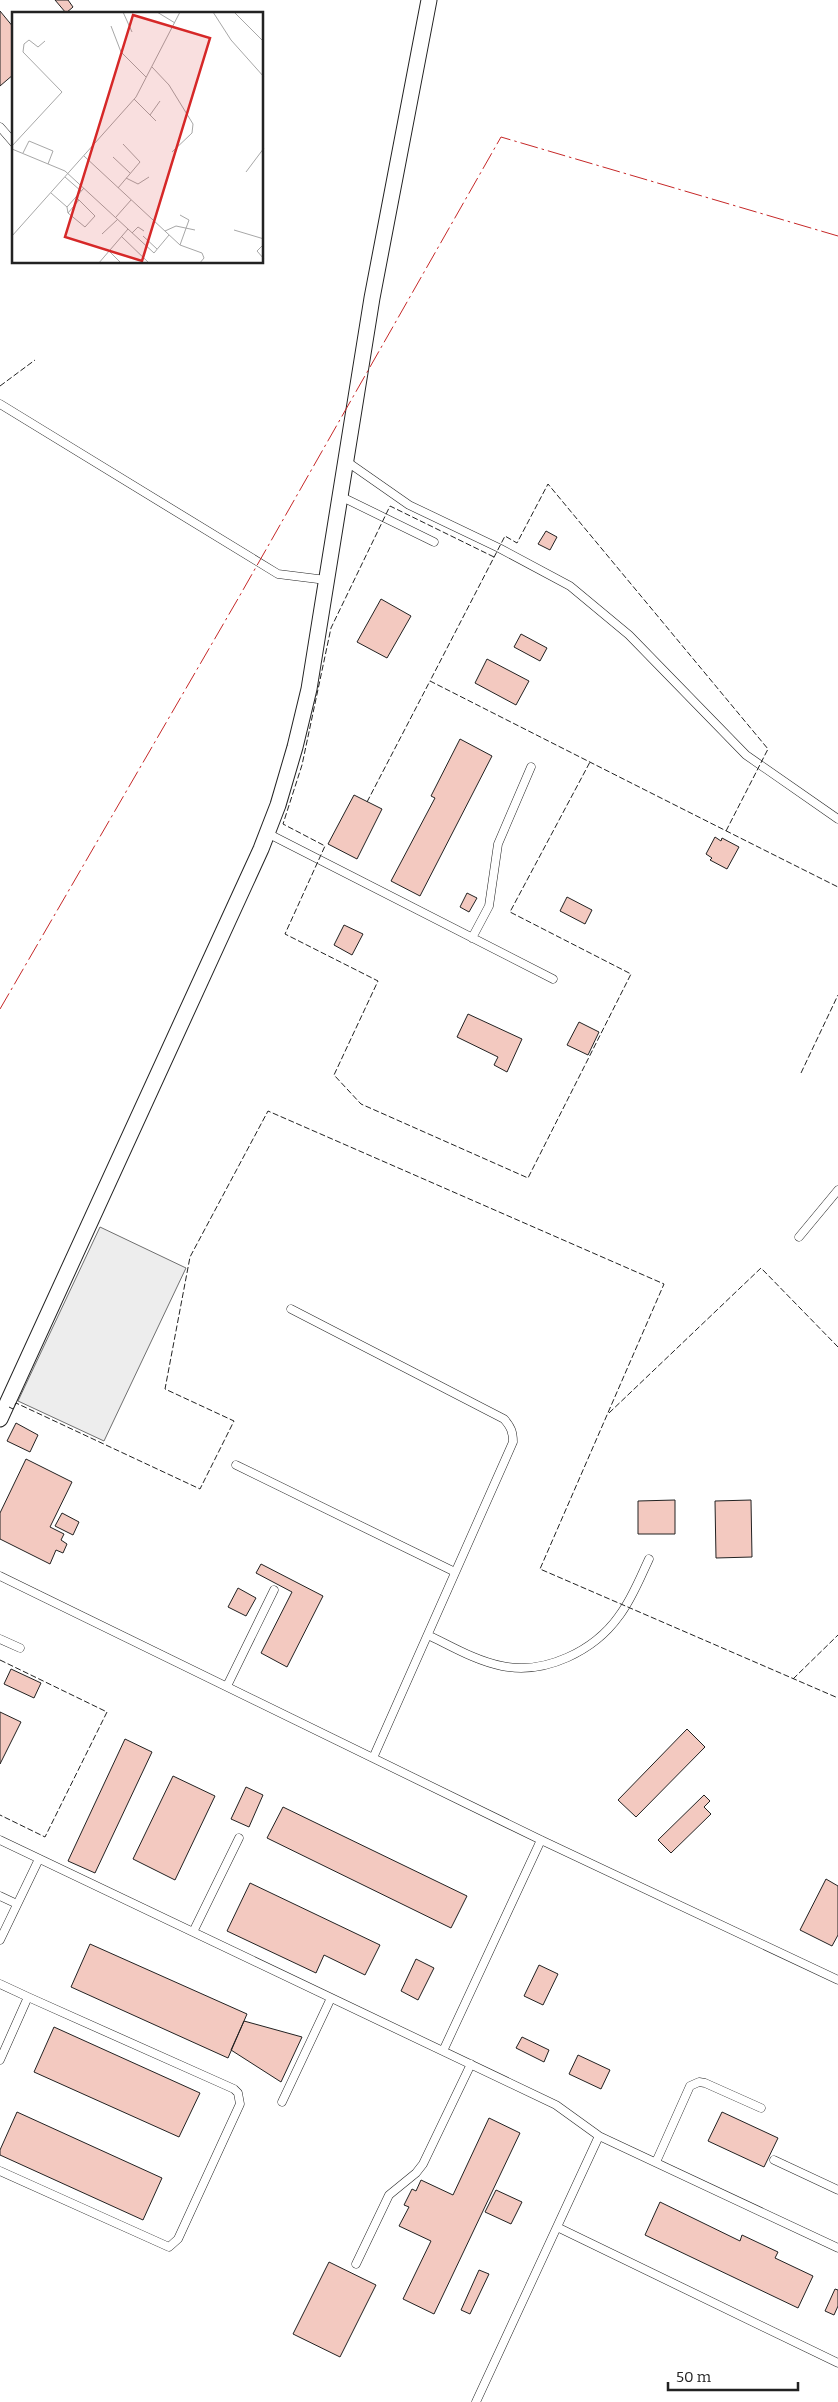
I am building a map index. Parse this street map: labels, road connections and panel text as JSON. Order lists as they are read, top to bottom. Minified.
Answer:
{"scale_bar":"50 m"}
